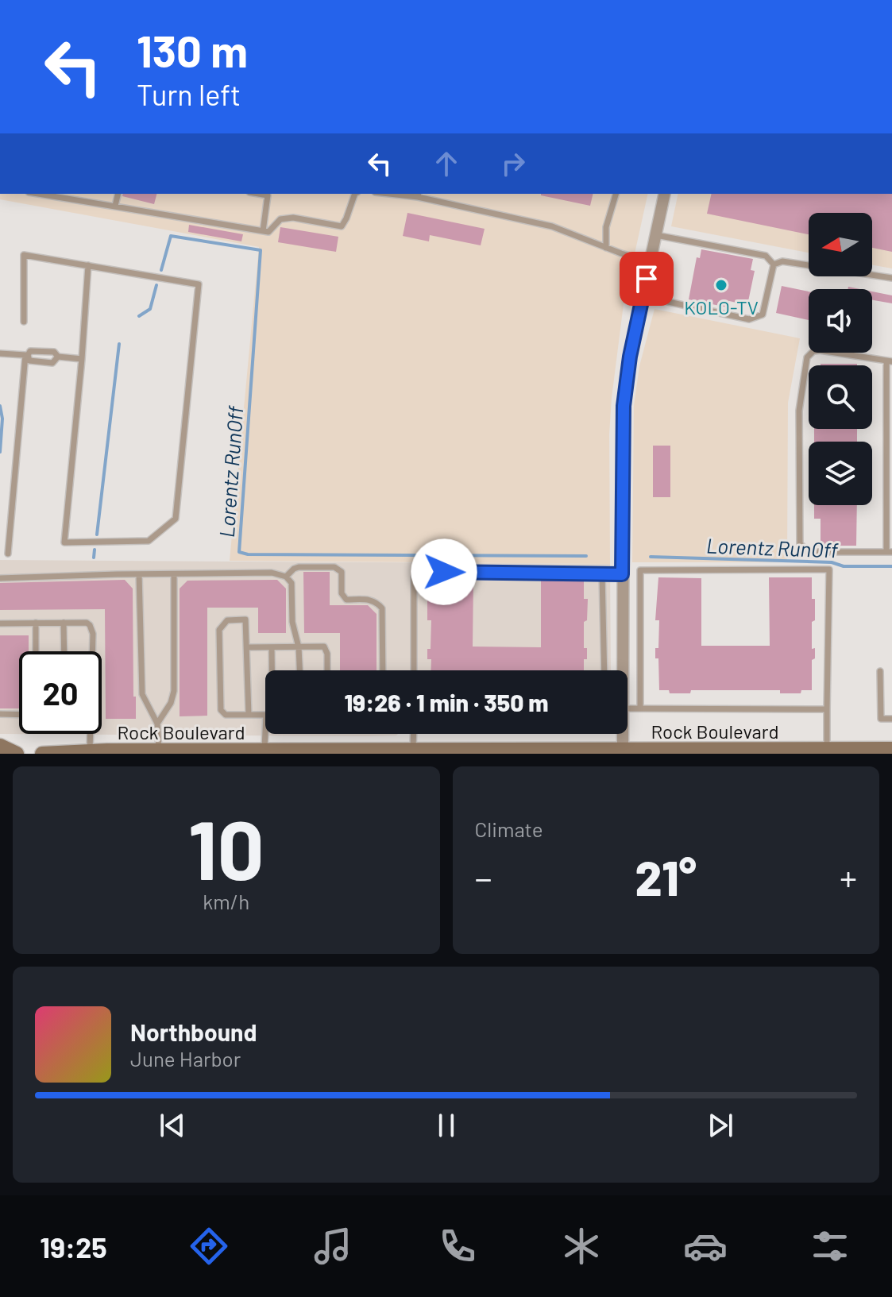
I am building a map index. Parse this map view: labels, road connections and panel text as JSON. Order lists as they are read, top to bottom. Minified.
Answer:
{"streets":{"main road":["Rock Boulevard"]},"water":["Lorentz RunOff"],"places":["KOLO-TV"],"north":"left","page":{"turn":["130 m","Turn left"],"limit":"20","trip":"19:26 · 1 min · 350 m","tile":[["10","km/h"],"Climate"],"heat":["−","21°","+"],"song":["Northbound","June Harbor"],"tabs":"19:25"}}
